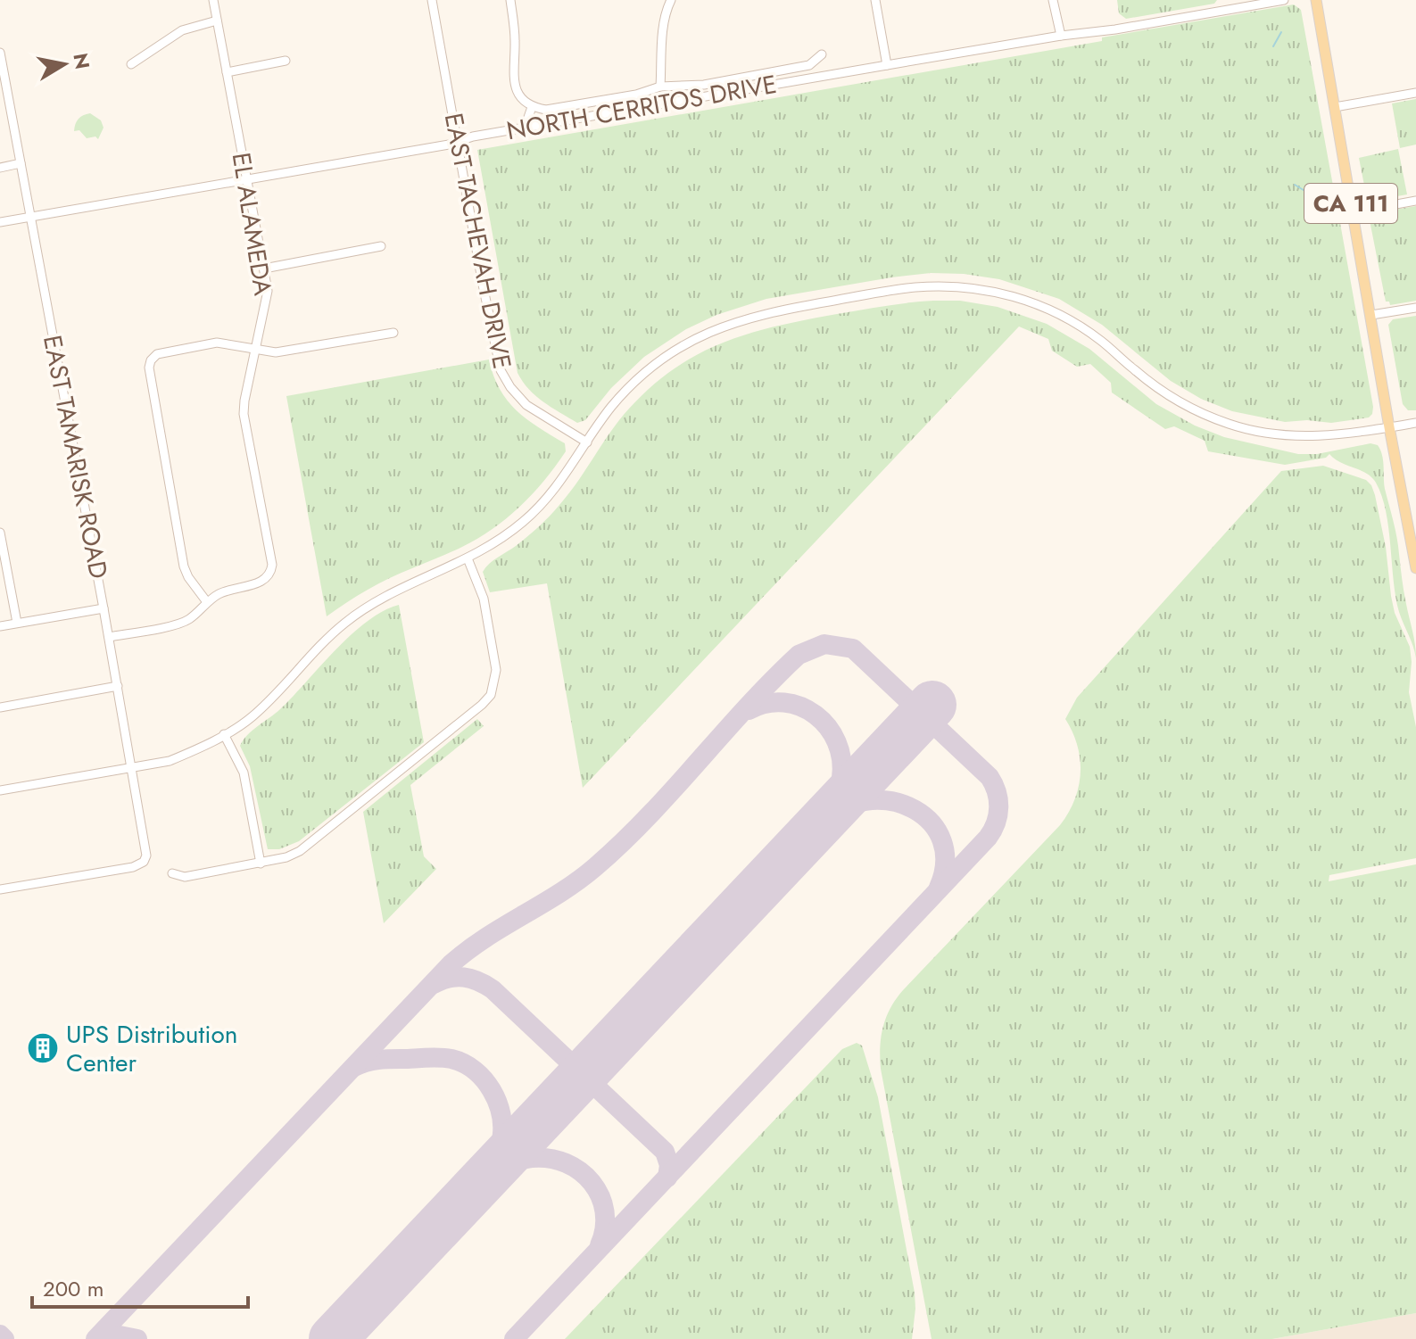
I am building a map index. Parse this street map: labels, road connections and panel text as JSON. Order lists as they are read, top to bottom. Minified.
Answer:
{"streets":{"main road":["CA 111"],"street":["NORTH CERRITOS DRIVE","EL ALAMEDA","EAST TACHEVAH DRIVE","EAST TAMARISK ROAD"]},"crossings":[["NORTH CERRITOS DRIVE","EL ALAMEDA"],["NORTH CERRITOS DRIVE","EAST TACHEVAH DRIVE"],["NORTH CERRITOS DRIVE","EAST TAMARISK ROAD"]],"places":{"building":["UPS Distribution Center"]},"scale_bar":"200 m","north":"right"}
